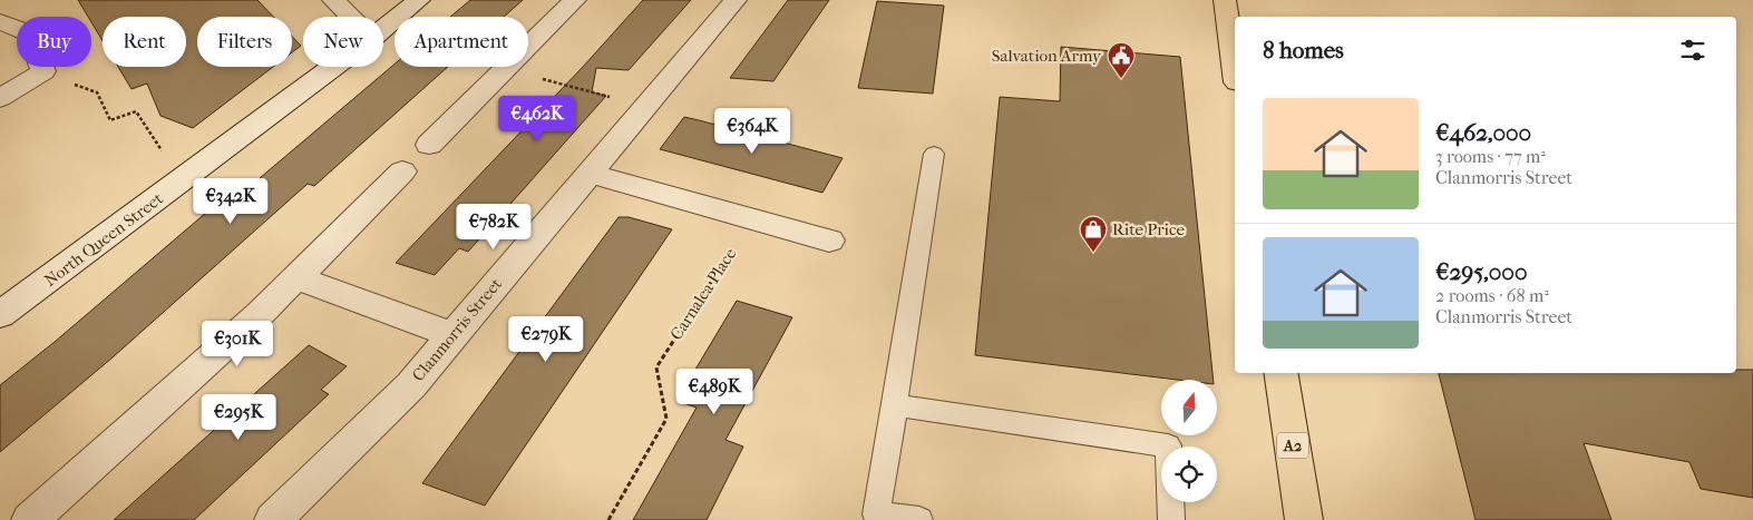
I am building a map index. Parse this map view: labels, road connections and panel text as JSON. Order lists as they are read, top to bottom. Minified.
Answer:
{"streets":{"main road":["A2"],"street":["North Queen Street","Clanmorris Street"],"path":["Carnalea Place"]},"places":{"public building":["Salvation Army"],"shop":["Rite Price"]},"north":"top","page":{"chip":["Buy","Rent","Filters","New","Apartment"],"heading":"8 homes","list":[{"name":"€462,000","note":"3 rooms · 77 m² · Clanmorris Street"},{"name":"€295,000","note":"2 rooms · 68 m² · Clanmorris Street"}],"price":["€462K","€364K","€342K","€782K","€279K","€301K","€489K","€295K"]}}
